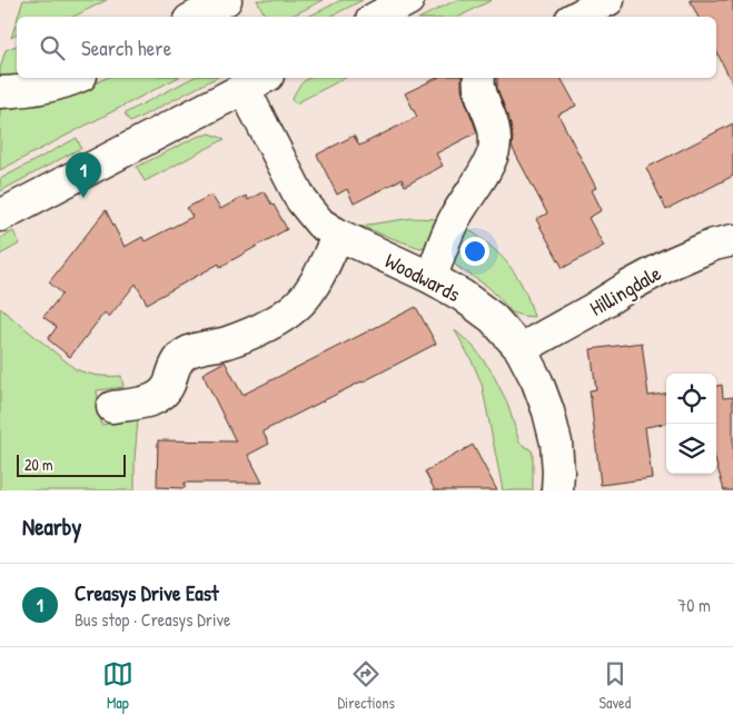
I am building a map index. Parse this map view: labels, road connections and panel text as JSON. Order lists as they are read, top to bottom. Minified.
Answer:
{"streets":{"street":["Woodwards","Hillingdale"]},"crossings":[["Woodwards","Hillingdale"]],"scale_bar":"20 m","page":{"search":"Search here","pins":"1","scale":"20 m","heading":"Nearby","list":[{"mark":"1","name":"Creasys Drive East","note":"Bus stop · Creasys Drive","value":"70 m"}],"nav":["Map","Directions","Saved"]}}
